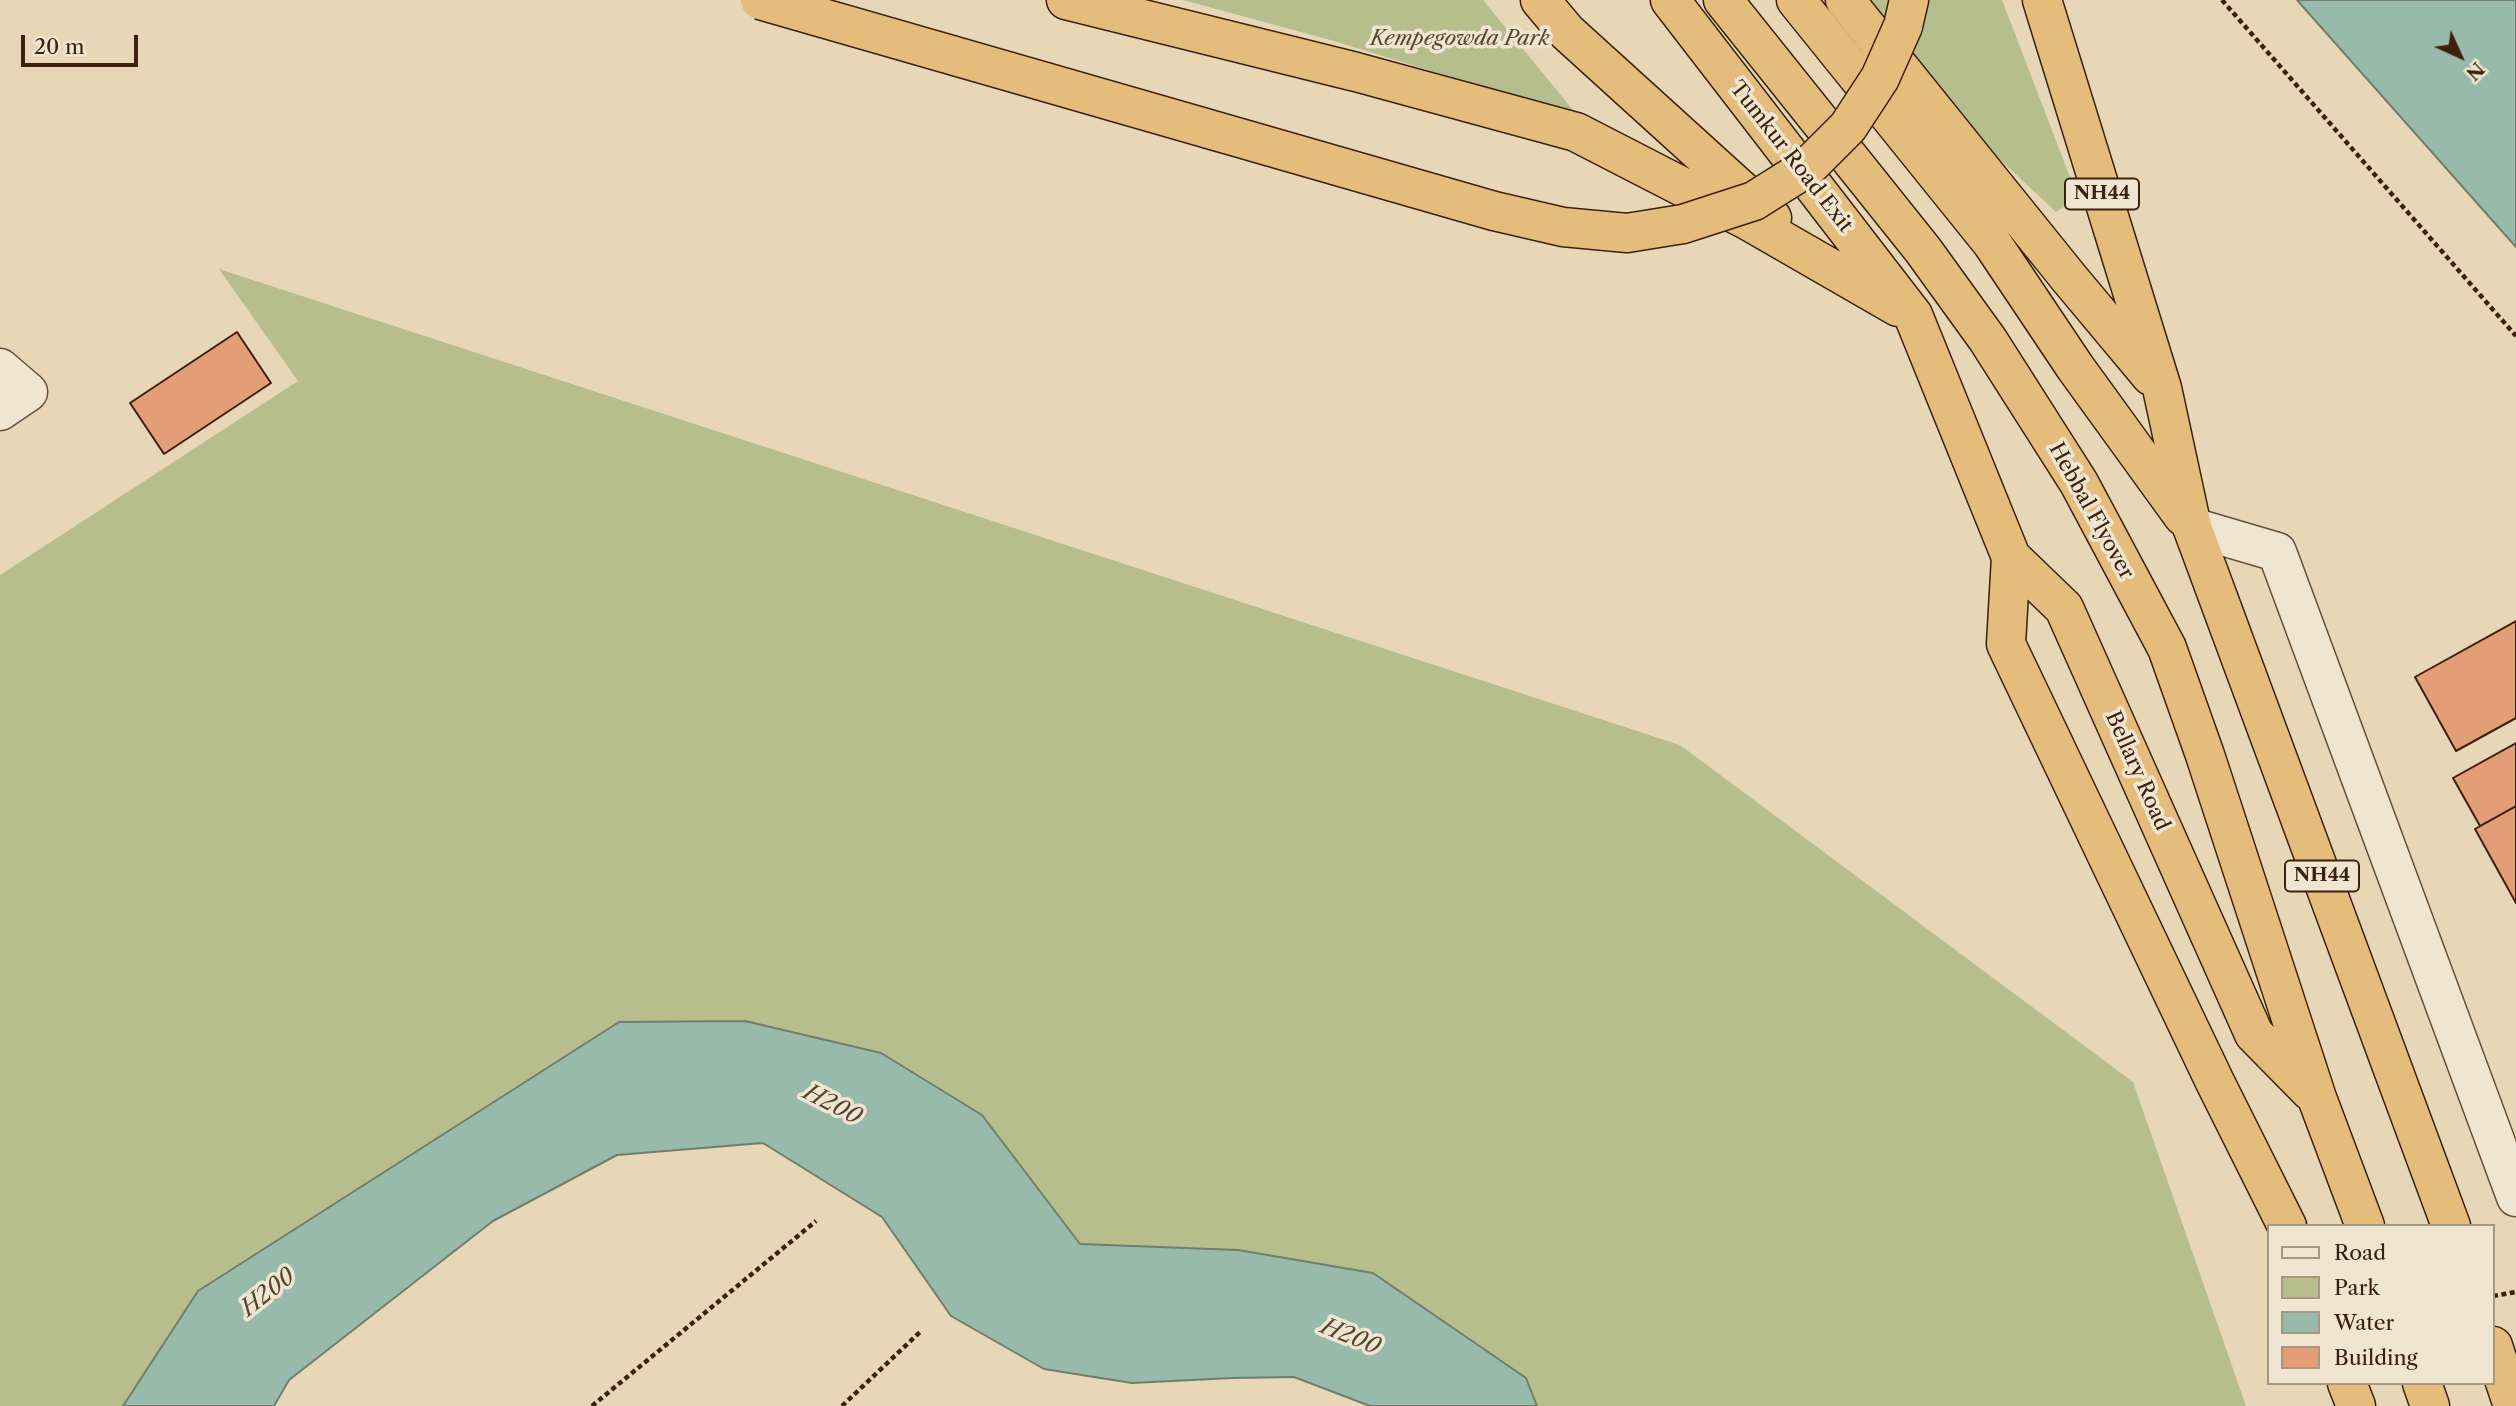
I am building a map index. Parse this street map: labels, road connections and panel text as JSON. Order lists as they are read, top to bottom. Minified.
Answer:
{"streets":{"highway":["Tumkur Road Exit","NH44","Hebbal Flyover","Bellary Road"]},"crossings":[["Tumkur Road Exit","Bellary Road"],["Hebbal Flyover","Bellary Road"]],"water":["H200"],"parks":["Kempegowda Park"],"legend":["Road","Park","Water","Building"],"scale_bar":"20 m","north":"bottom right"}
